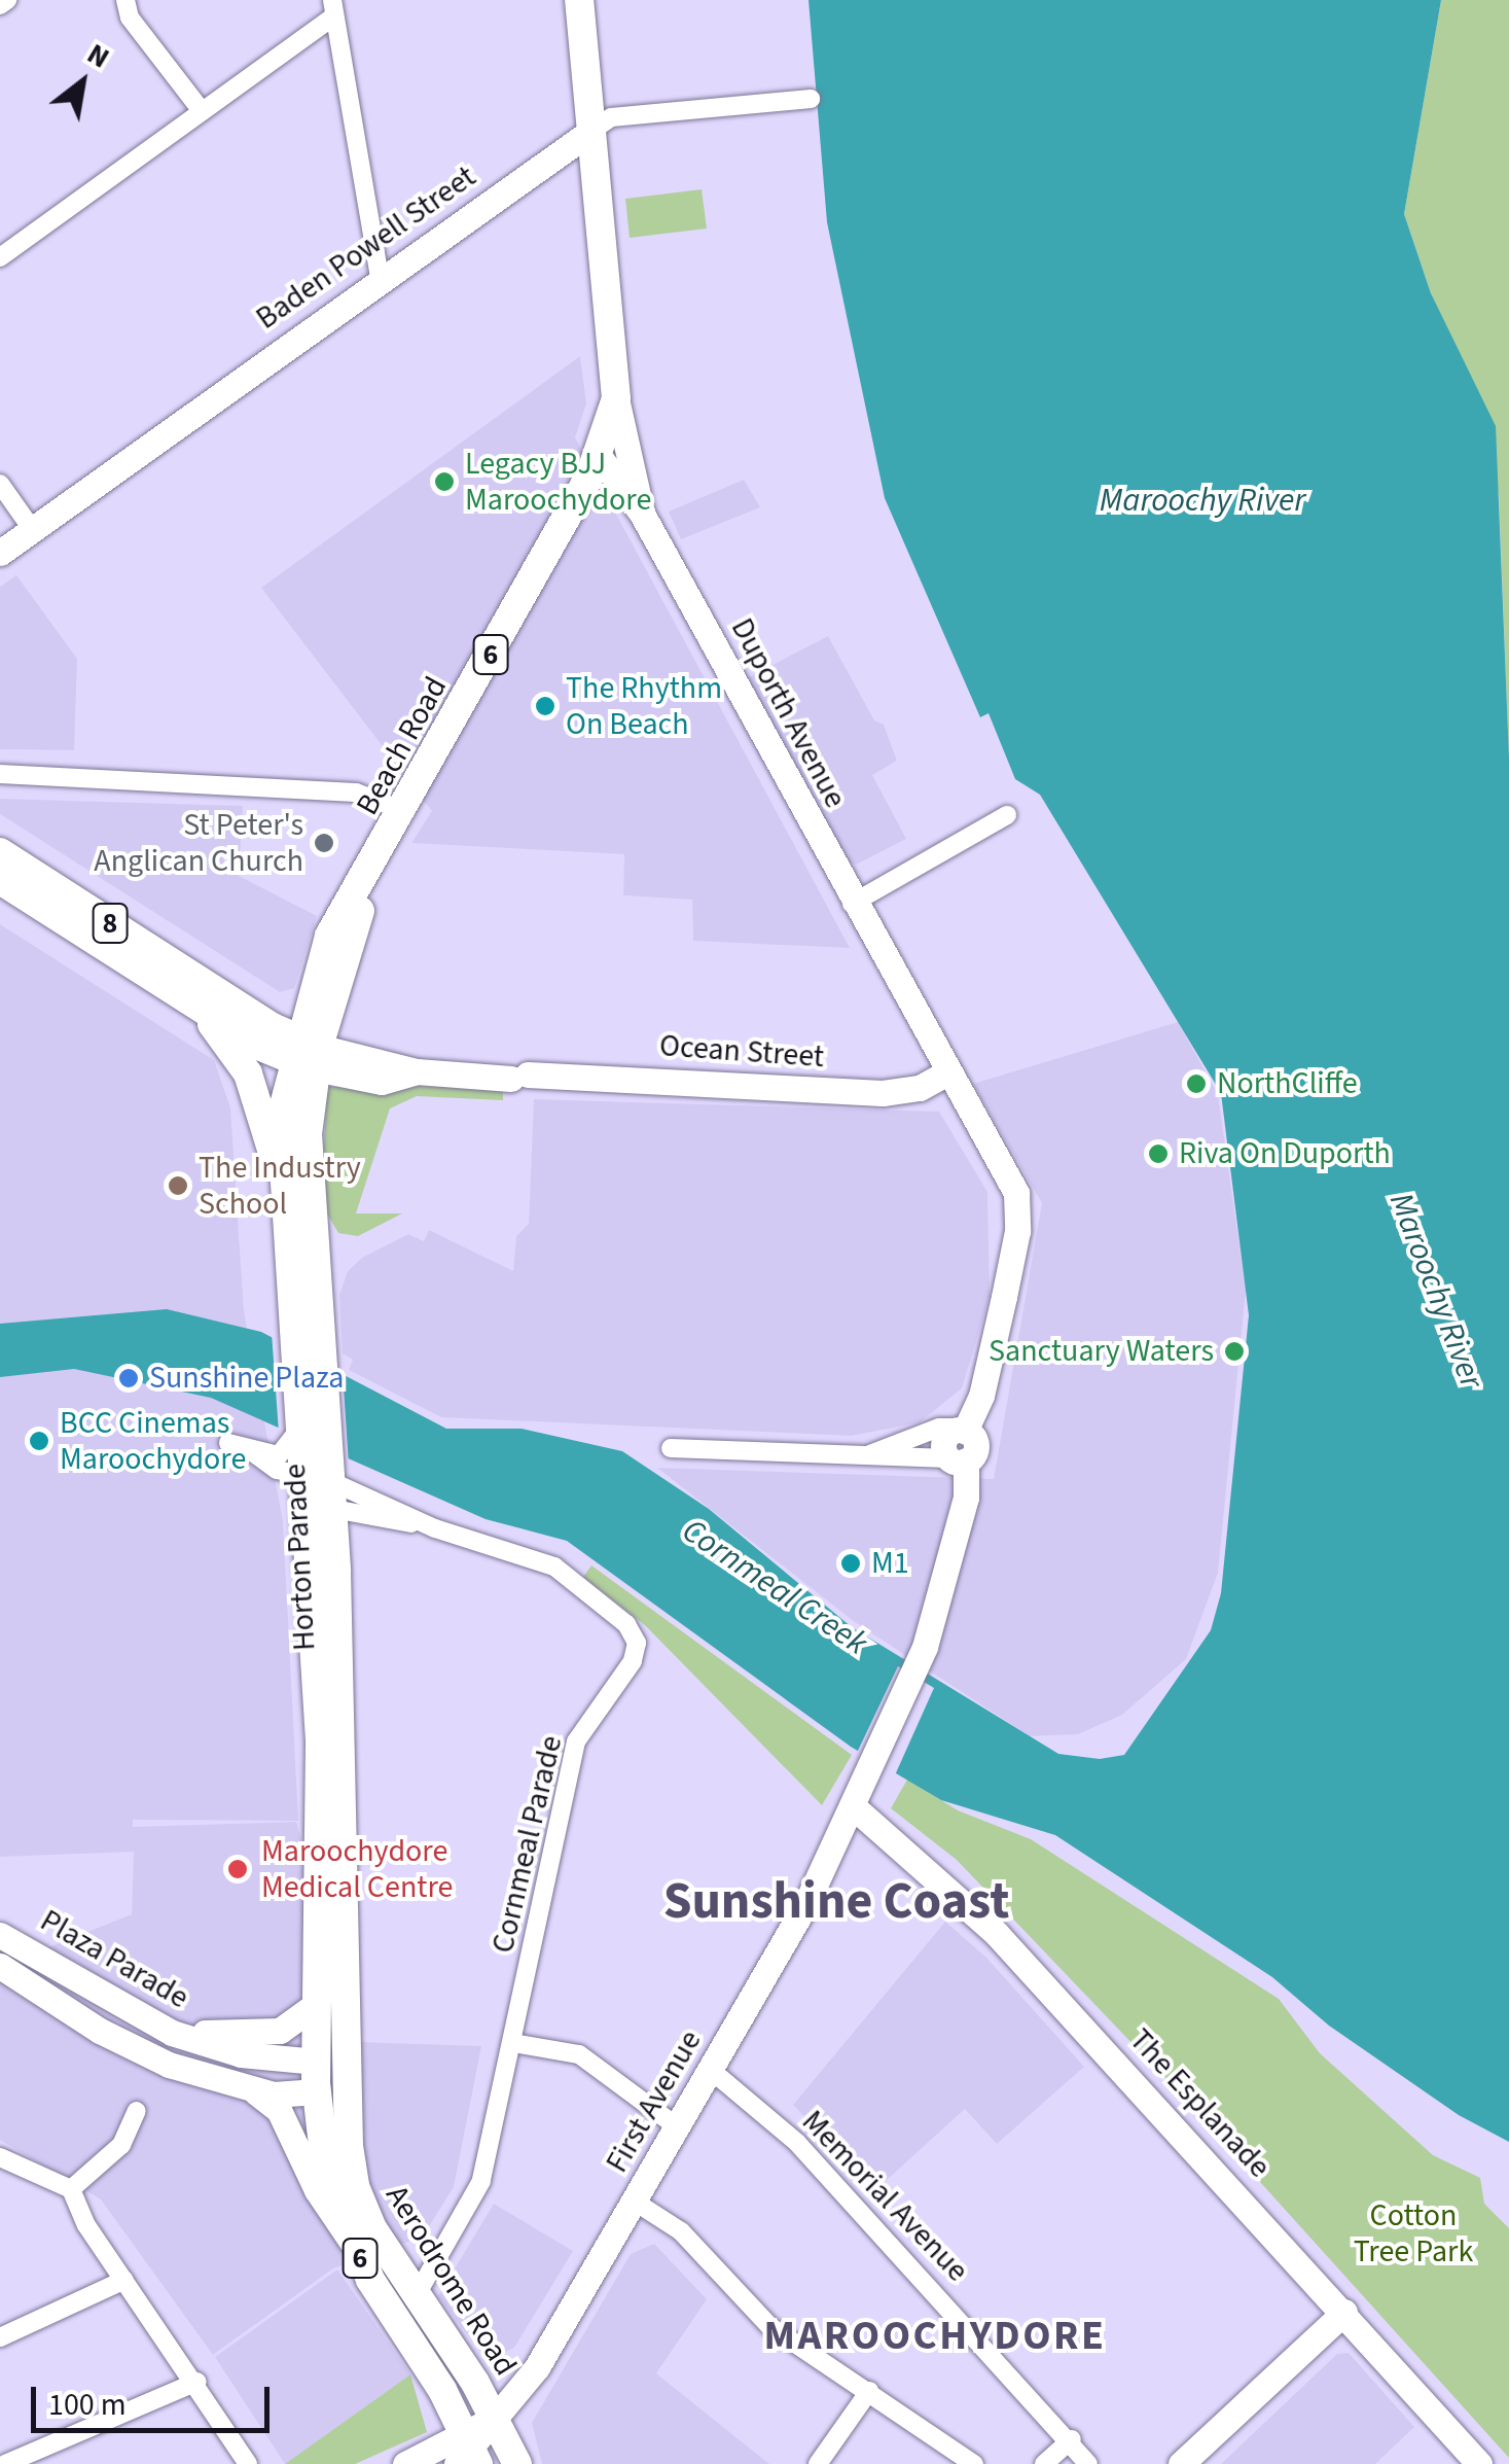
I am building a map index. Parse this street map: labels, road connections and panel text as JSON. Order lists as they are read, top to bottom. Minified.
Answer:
{"streets":{"main road":["6","Beach Road","8","Horton Parade","Aerodrome Road"],"street":["Baden Powell Street","Duporth Avenue","Ocean Street","Cornmeal Parade","Plaza Parade","First Avenue","The Esplanade","Memorial Avenue"]},"crossings":[["Baden Powell Street","6"],["6","Duporth Avenue"],["6","Beach Road"],["Duporth Avenue","Beach Road"],["Duporth Avenue","Ocean Street"],["Beach Road","8"],["Beach Road","Ocean Street"],["Beach Road","Horton Parade"],["8","Ocean Street"],["8","Horton Parade"],["Ocean Street","Horton Parade"],["Horton Parade","Cornmeal Parade"],["Horton Parade","Plaza Parade"],["Horton Parade","Aerodrome Road"],["Cornmeal Parade","Aerodrome Road"],["Plaza Parade","Aerodrome Road"],["First Avenue","The Esplanade"],["First Avenue","Memorial Avenue"],["First Avenue","Aerodrome Road"]],"districts":["Sunshine Coast","MAROOCHYDORE"],"water":["Maroochy River","Cornmeal Creek"],"parks":["Cotton Tree Park"],"places":["Legacy BJJ Maroochydore","The Rhythm On Beach","St Peter's Anglican Church","NorthCliffe","Riva On Duporth","The Industry School","Sanctuary Waters","Sunshine Plaza","BCC Cinemas Maroochydore","M1","Maroochydore Medical Centre"],"scale_bar":"100 m","north":"top right"}
